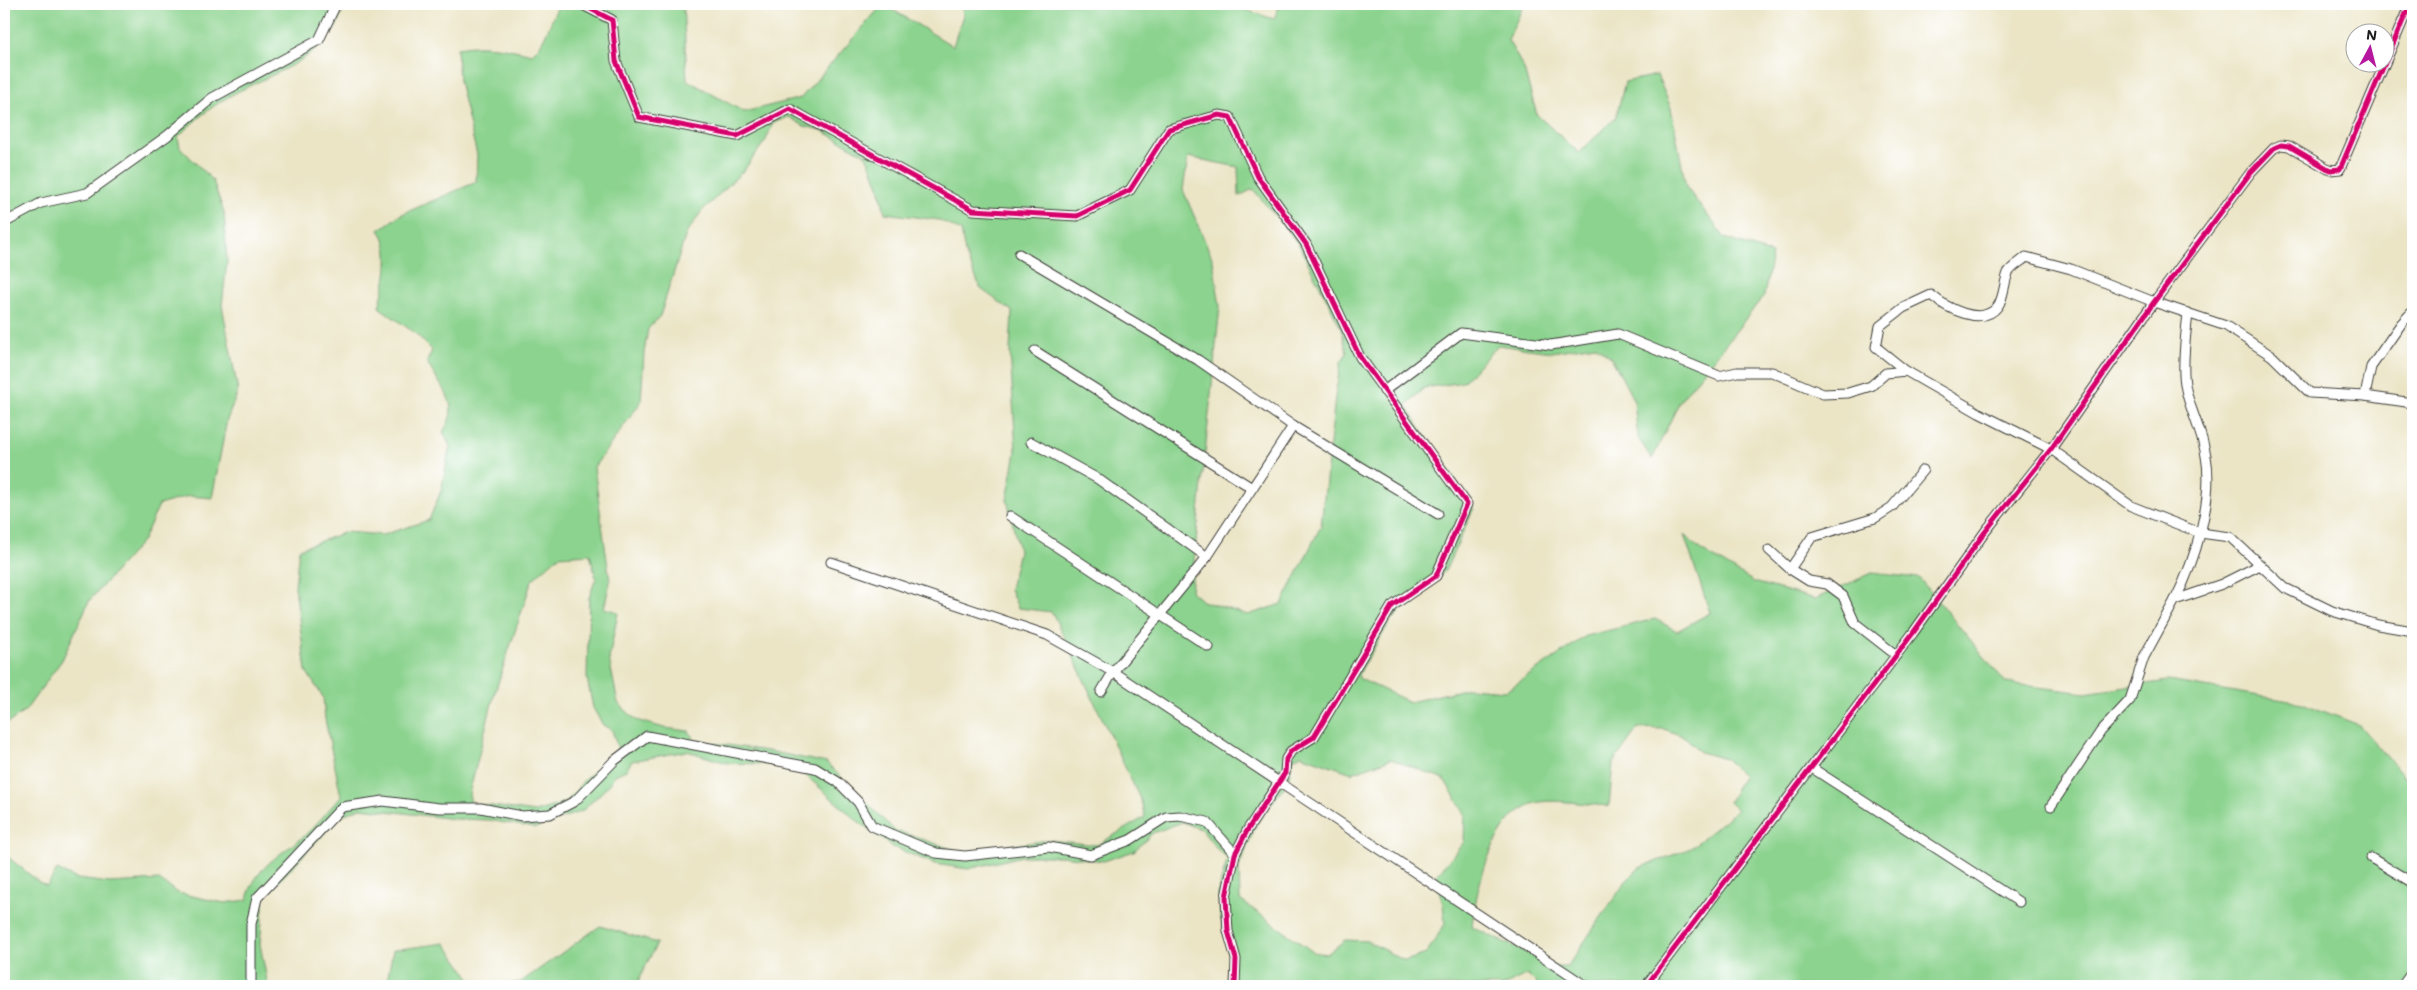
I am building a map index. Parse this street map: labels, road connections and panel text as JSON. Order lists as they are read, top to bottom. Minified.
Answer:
{"north":"top"}
